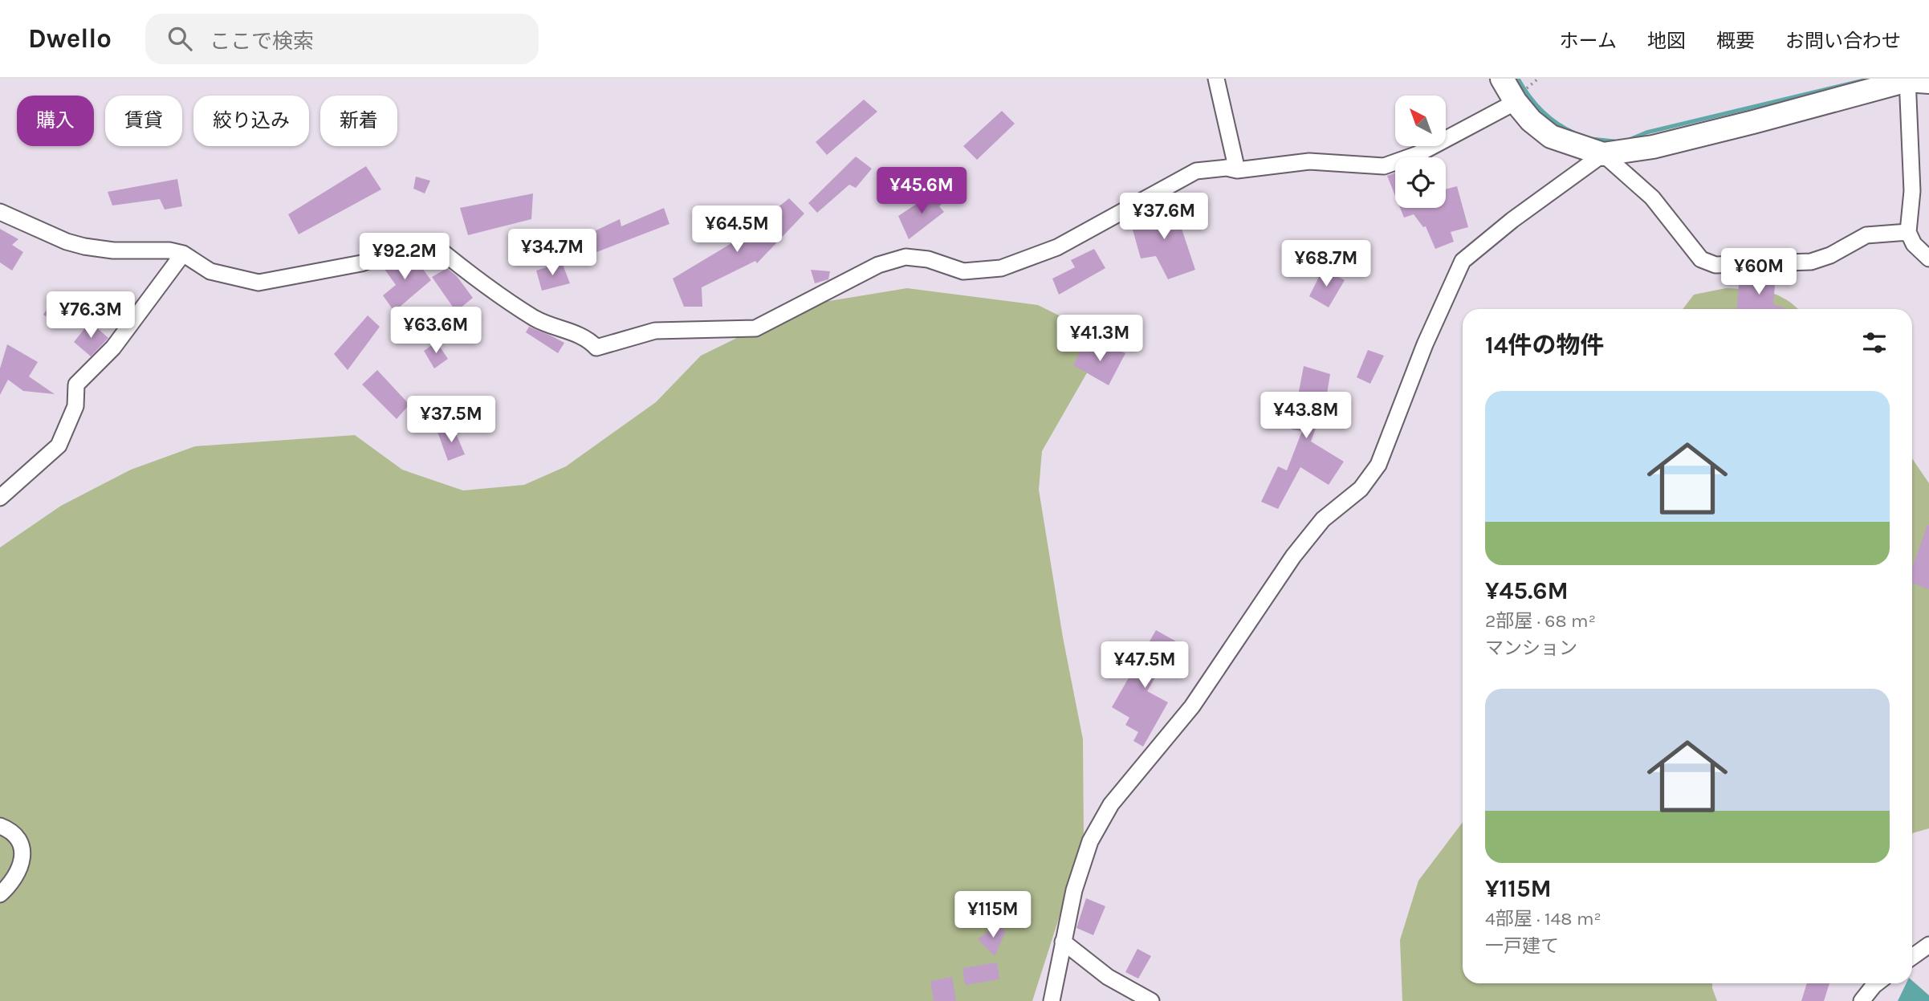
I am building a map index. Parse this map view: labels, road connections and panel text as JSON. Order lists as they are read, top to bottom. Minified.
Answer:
{"north":"top left","page":{"header":"Dwello","search":"ここで検索","nav":["ホーム","地図","概要","お問い合わせ"],"chip":["購入","賃貸","絞り込み","新着"],"price":["¥45.6M","¥37.6M","¥64.5M","¥34.7M","¥92.2M","¥68.7M","¥60M","¥76.3M","¥63.6M","¥41.3M","¥43.8M","¥37.5M","¥47.5M","¥115M"],"heading":"14件の物件","list":[{"name":"¥45.6M","note":"2部屋 · 68 m² · マンション"},{"name":"¥115M","note":"4部屋 · 148 m² · 一戸建て"}]}}
